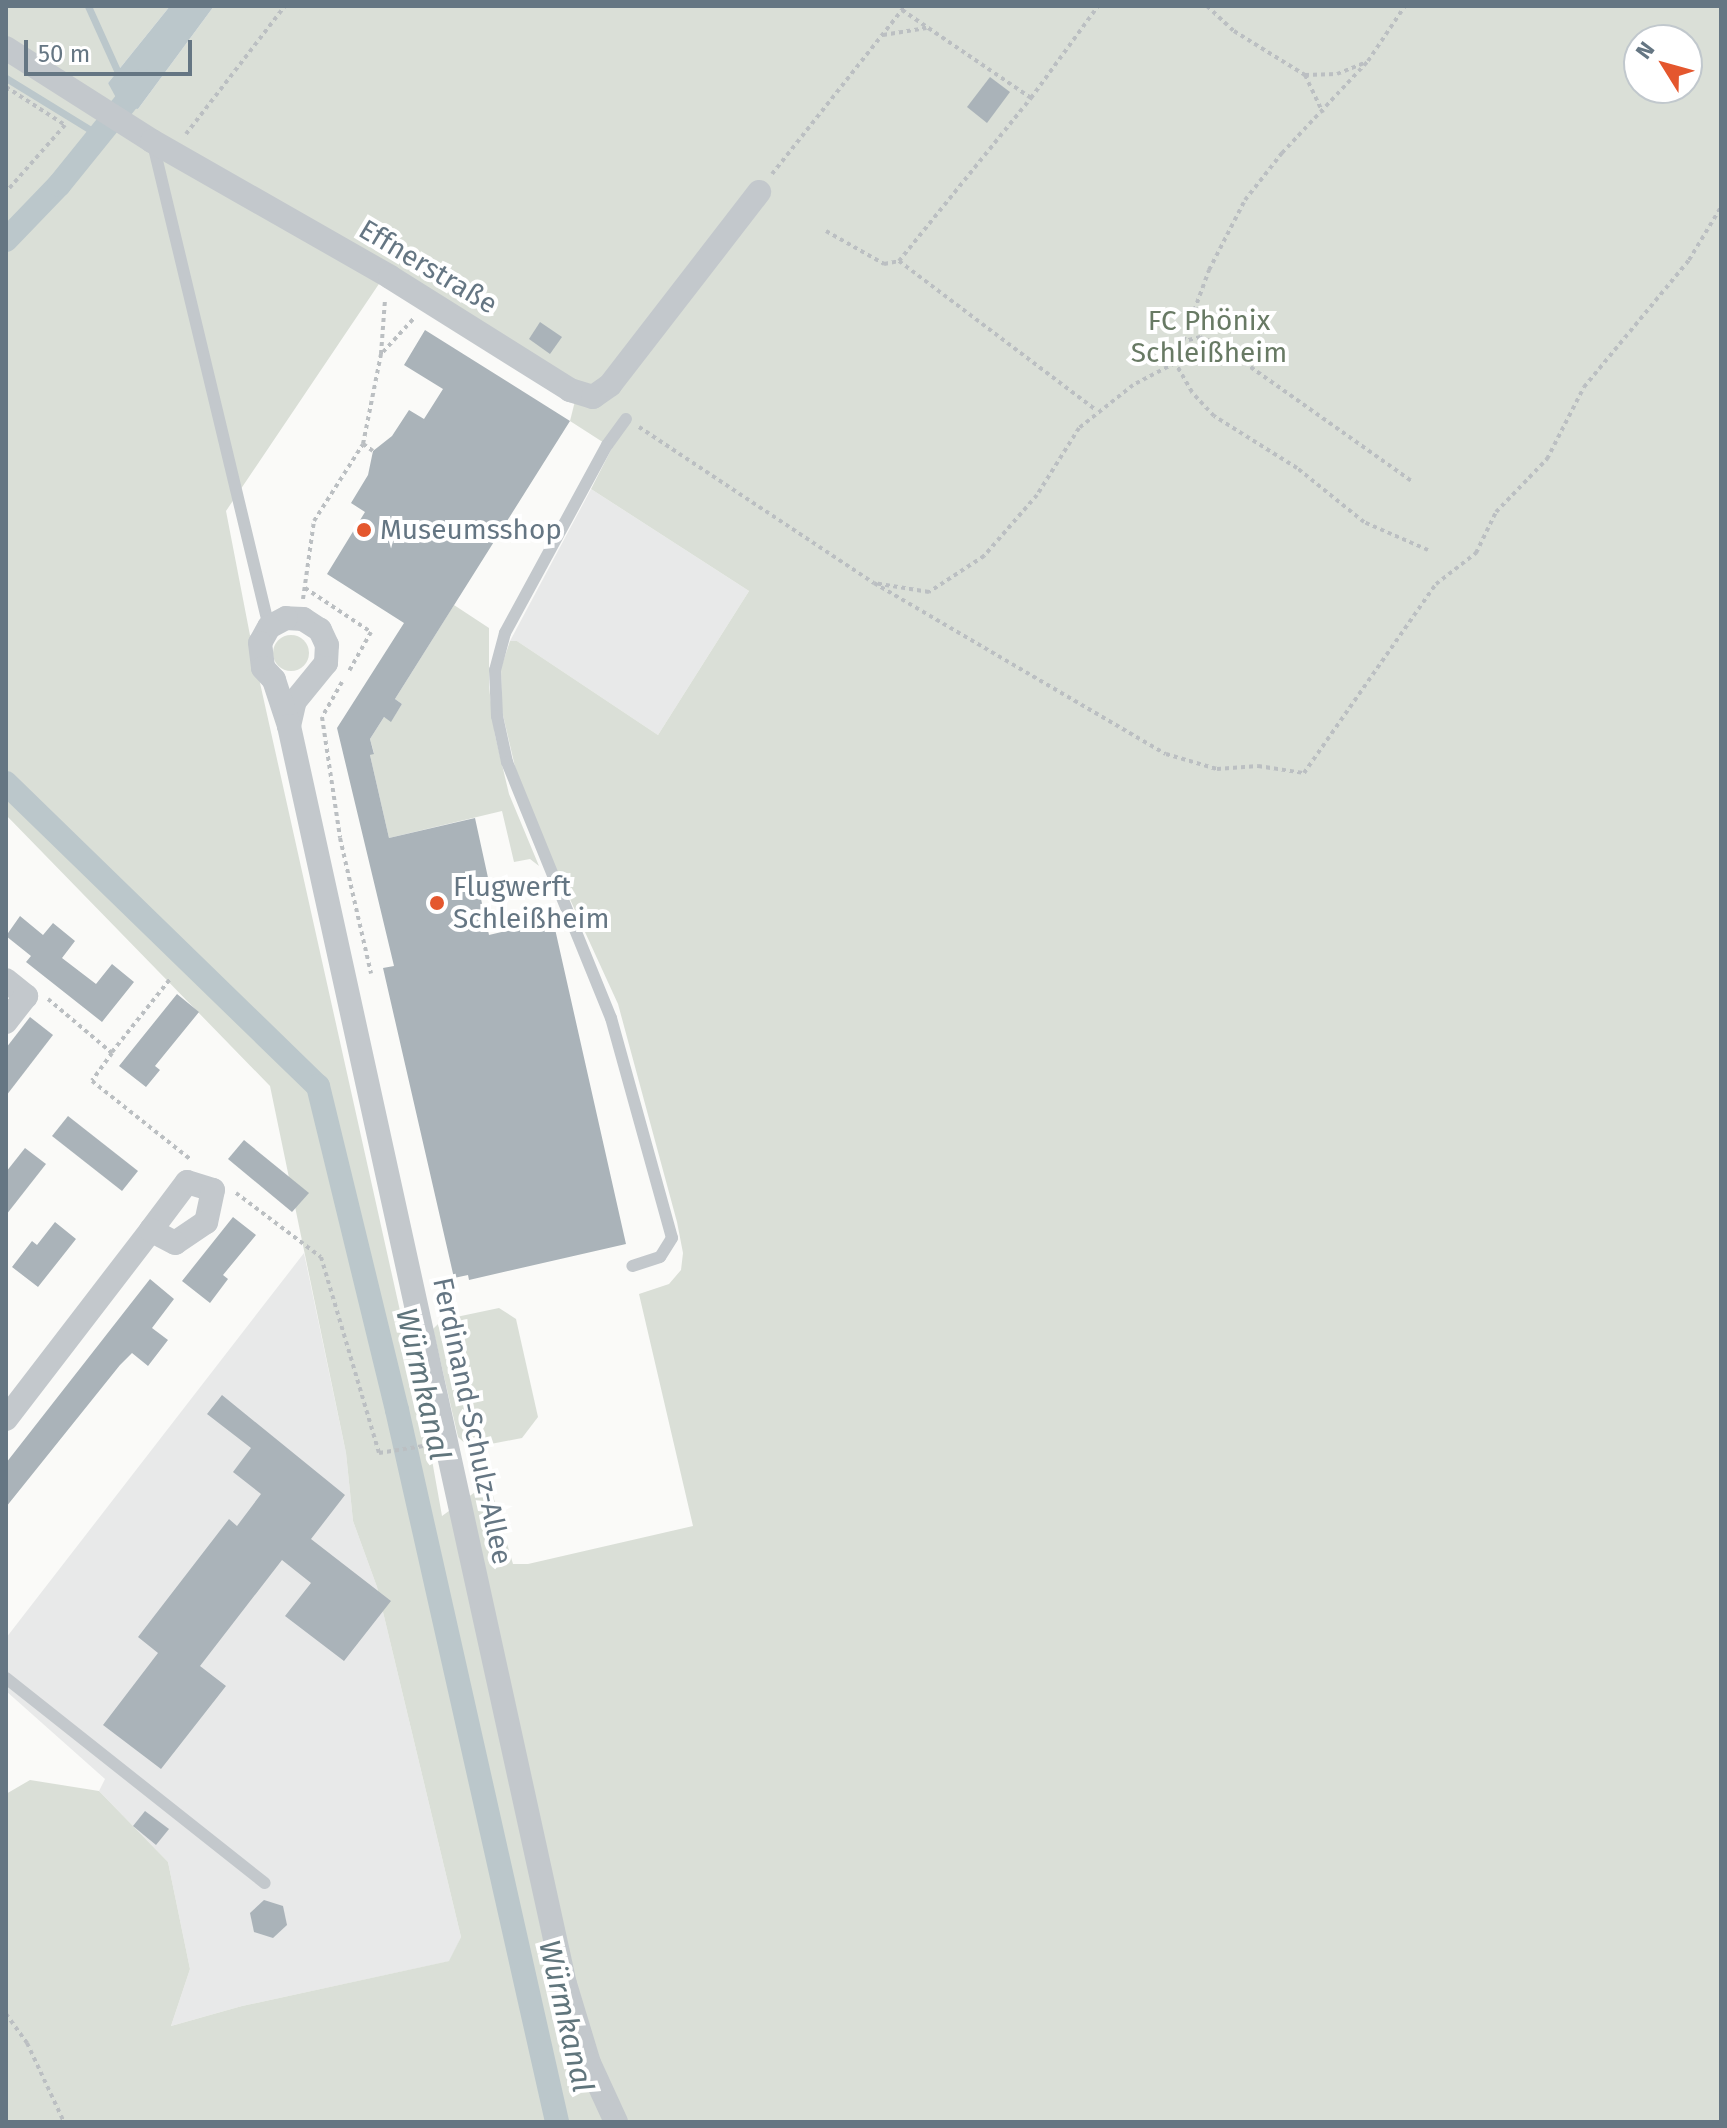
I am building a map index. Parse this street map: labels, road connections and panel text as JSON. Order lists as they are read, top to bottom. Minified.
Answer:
{"streets":{"street":["Effnerstraße","Ferdinand-Schulz-Allee"]},"water":["Würmkanal"],"parks":["FC Phönix Schleißheim"],"places":["Museumsshop","Flugwerft Schleißheim"],"scale_bar":"50 m","north":"top left"}
